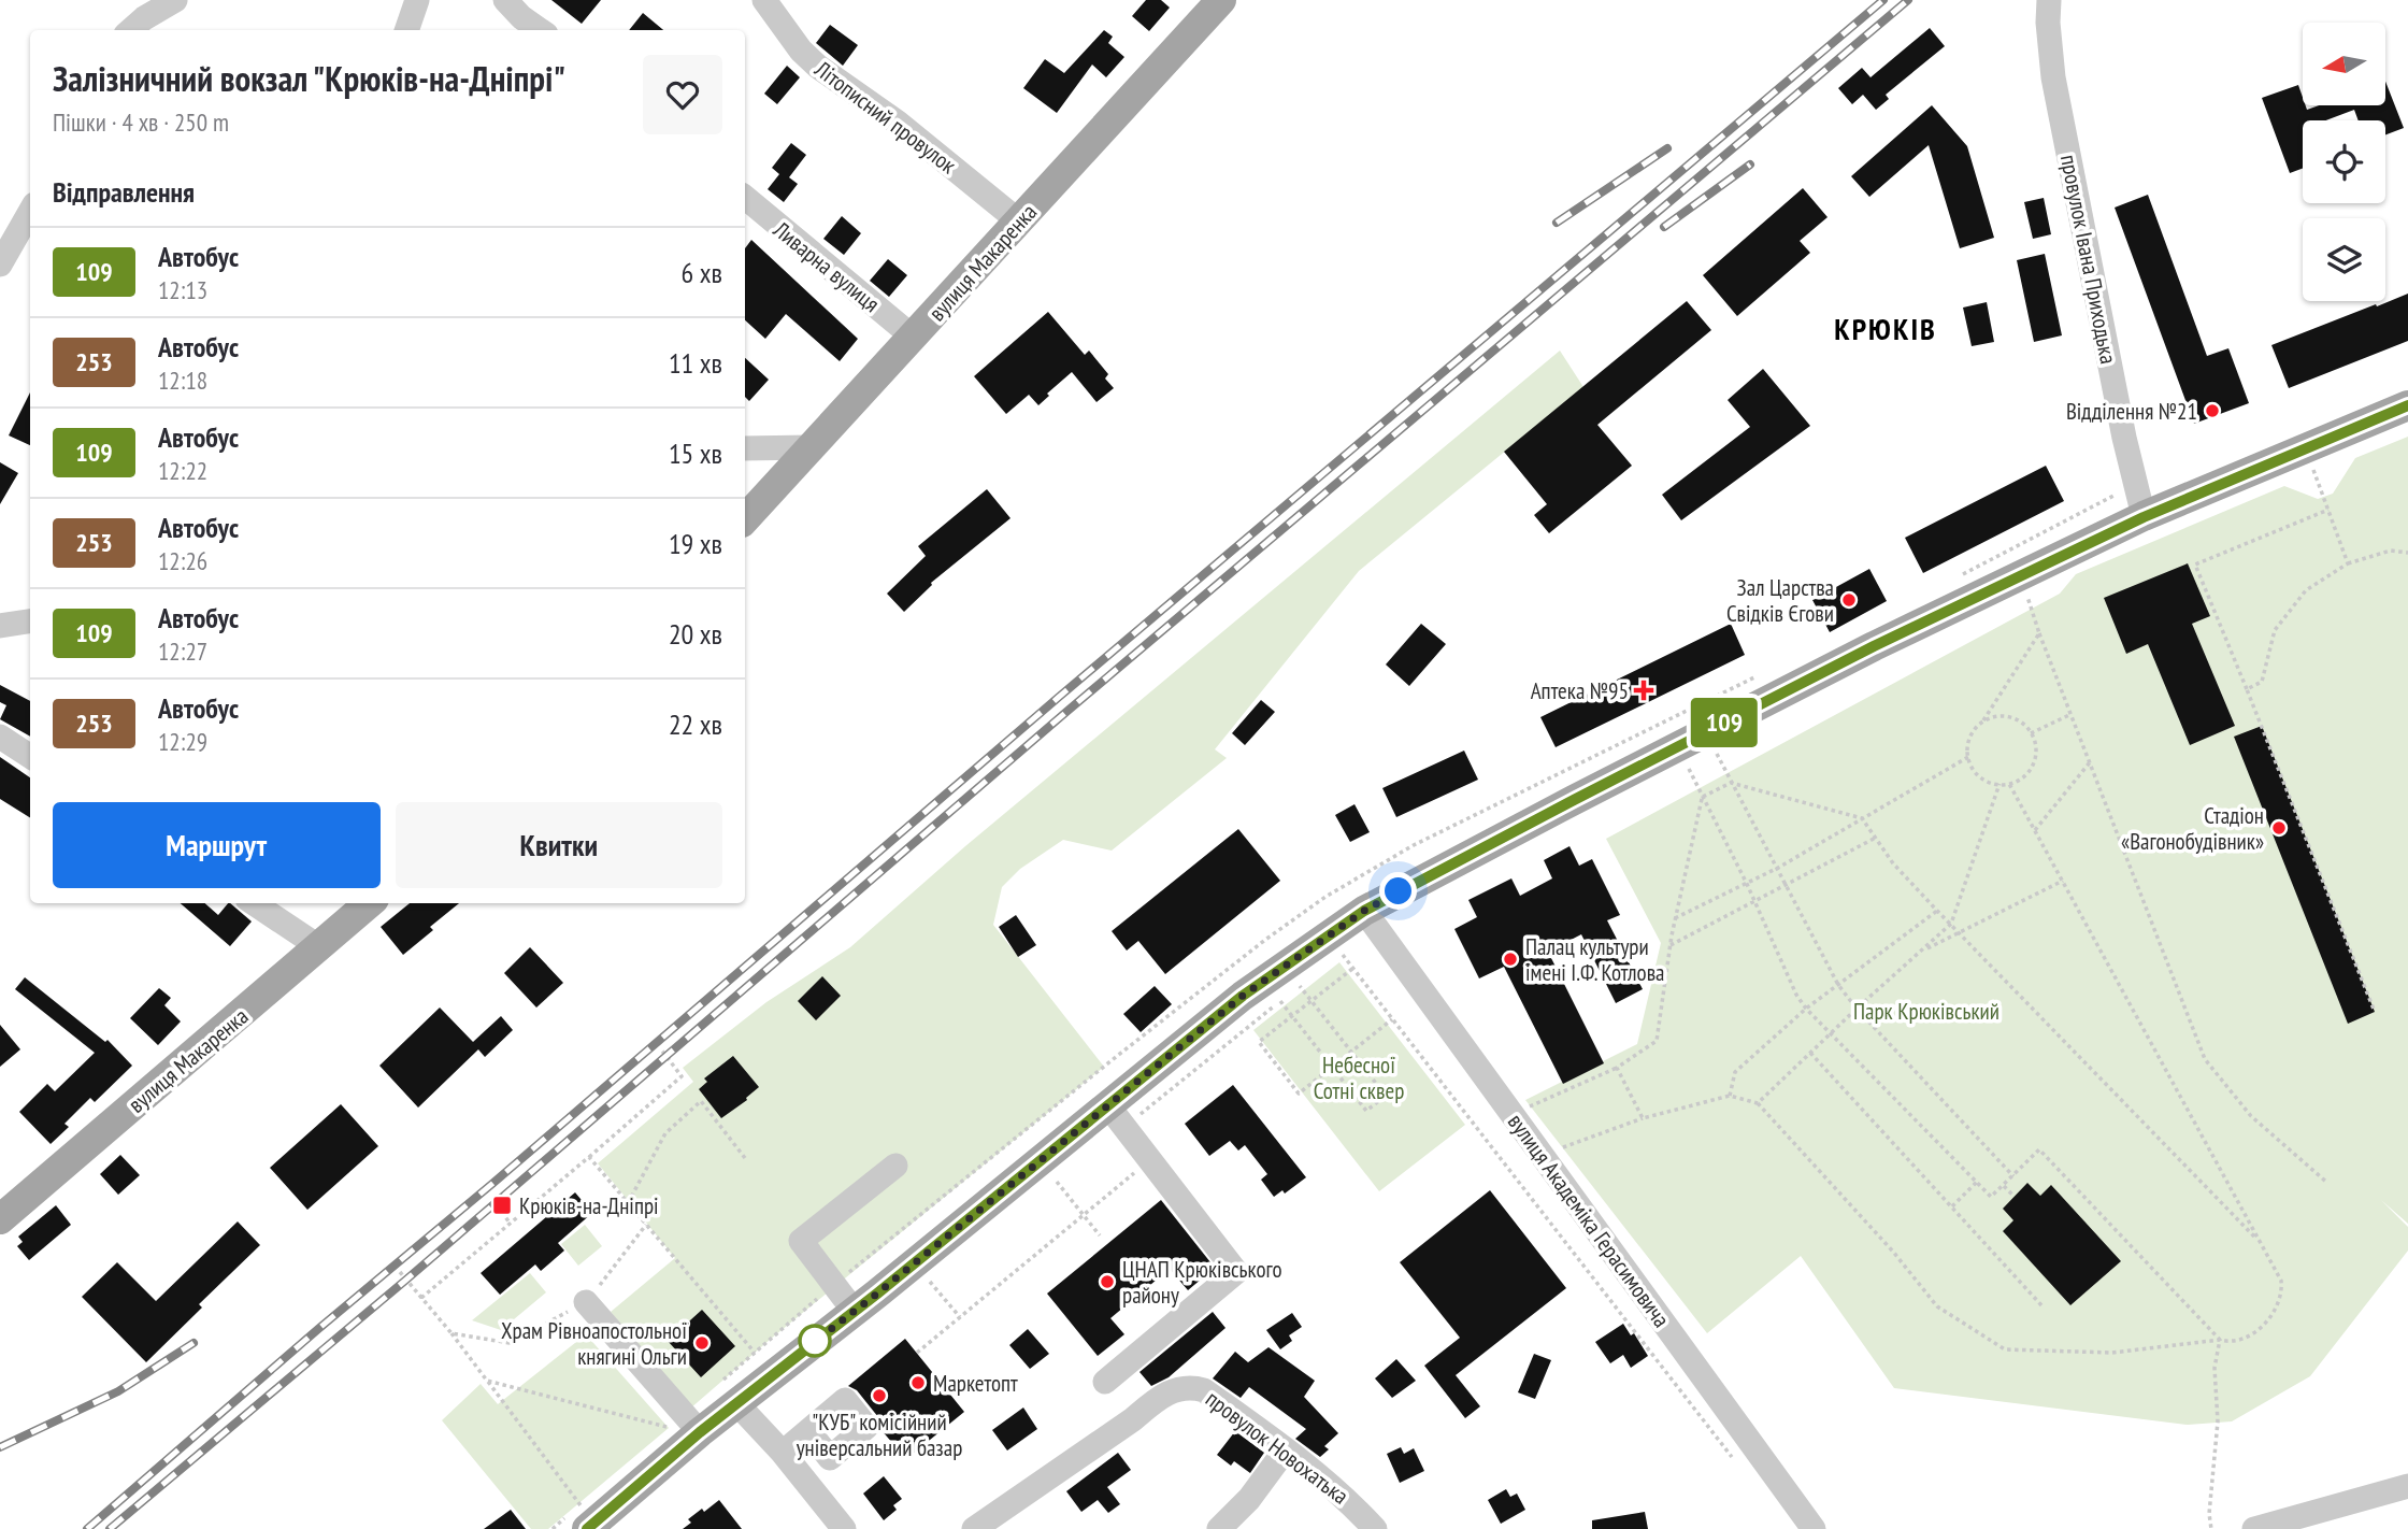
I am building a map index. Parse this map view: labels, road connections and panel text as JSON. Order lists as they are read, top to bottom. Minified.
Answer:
{"streets":{"main road":["вулиця Макаренка"],"street":["Літописний провулок","провулок Івана Приходька","Ливарна вулиця","вулиця Академіка Герасимовича","провулок Новохатька"]},"crossings":[["Літописний провулок","вулиця Макаренка"],["вулиця Макаренка","Ливарна вулиця"]],"districts":["КРЮКІВ"],"parks":["Парк Крюківський","Небесної Сотні сквер"],"places":{"other":["Відділення №21","Зал Царства Свідків Єгови","Стадіон «Вагонобудівник»","Палац культури імені І.Ф. Котлова","ЦНАП Крюківського району","Храм Рівноапостольної княгині Ольги","Маркетопт","\"КУБ\" комісійний універсальний базар"],"health":["Аптека №95"],"transit":["Крюків-на-Дніпрі"]},"lines":["bus line 109"],"north":"left","page":{"on_map":"109","heading":[["Залізничний вокзал \"Крюкiв-на-Днiпрi\"","Пішки · 4 хв · 250 m"],"Відправлення"],"list":[{"mark":"109","name":"Автобус","note":"12:13","value":"6 хв"},{"mark":"253","name":"Автобус","note":"12:18","value":"11 хв"},{"mark":"109","name":"Автобус","note":"12:22","value":"15 хв"},{"mark":"253","name":"Автобус","note":"12:26","value":"19 хв"},{"mark":"109","name":"Автобус","note":"12:27","value":"20 хв"},{"mark":"253","name":"Автобус","note":"12:29","value":"22 хв"}],"buttons":["Маршрут","Квитки"]}}
